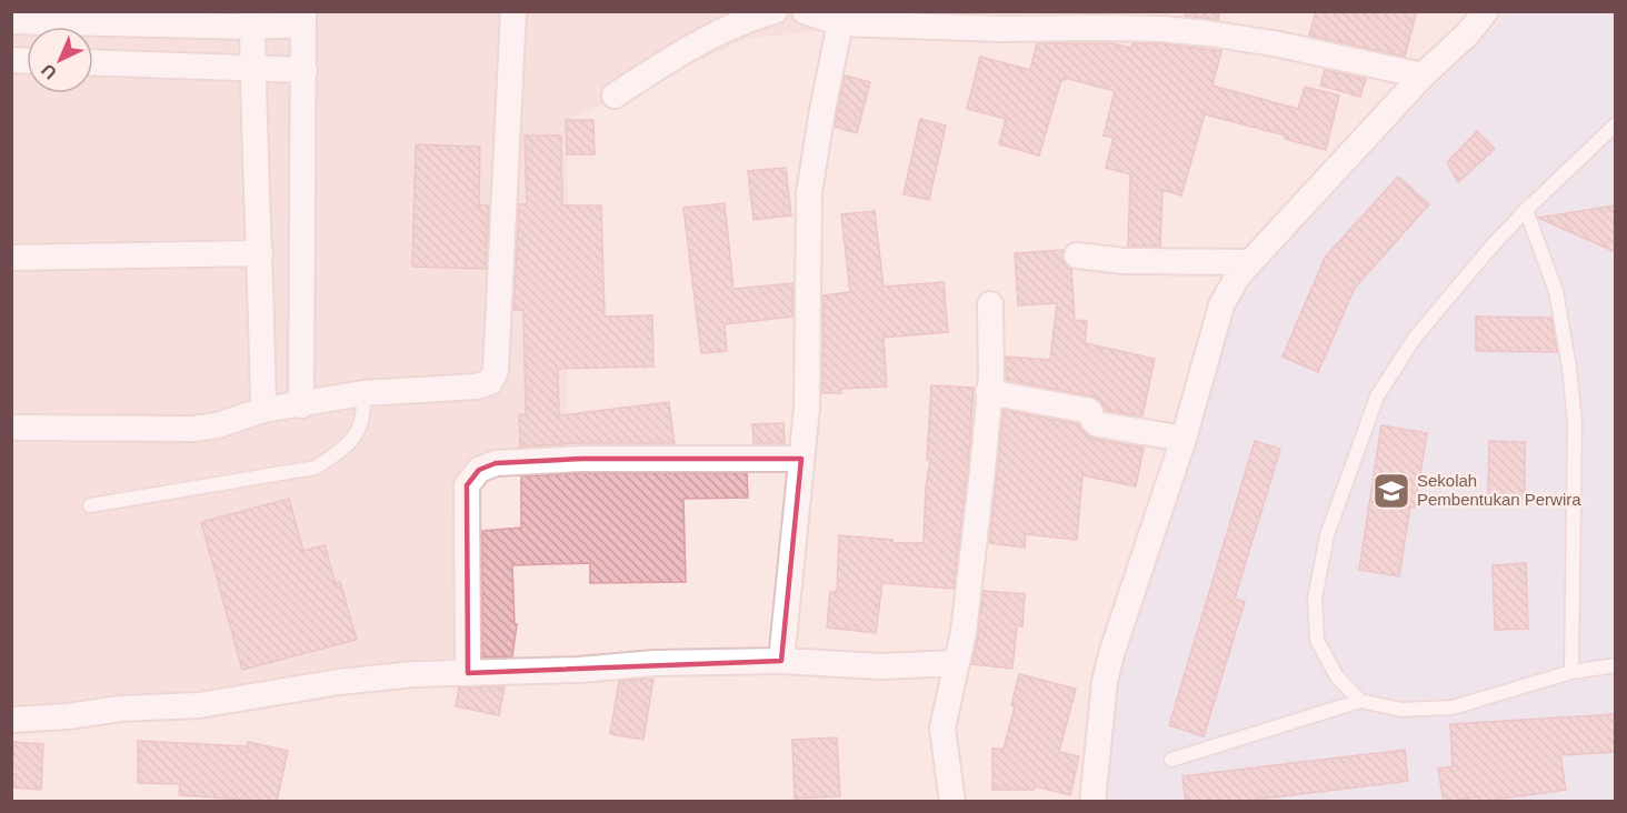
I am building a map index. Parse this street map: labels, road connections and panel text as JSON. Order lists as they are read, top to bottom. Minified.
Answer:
{"places":{"school or university":["Sekolah Pembentukan Perwira"]},"north":"bottom left"}
